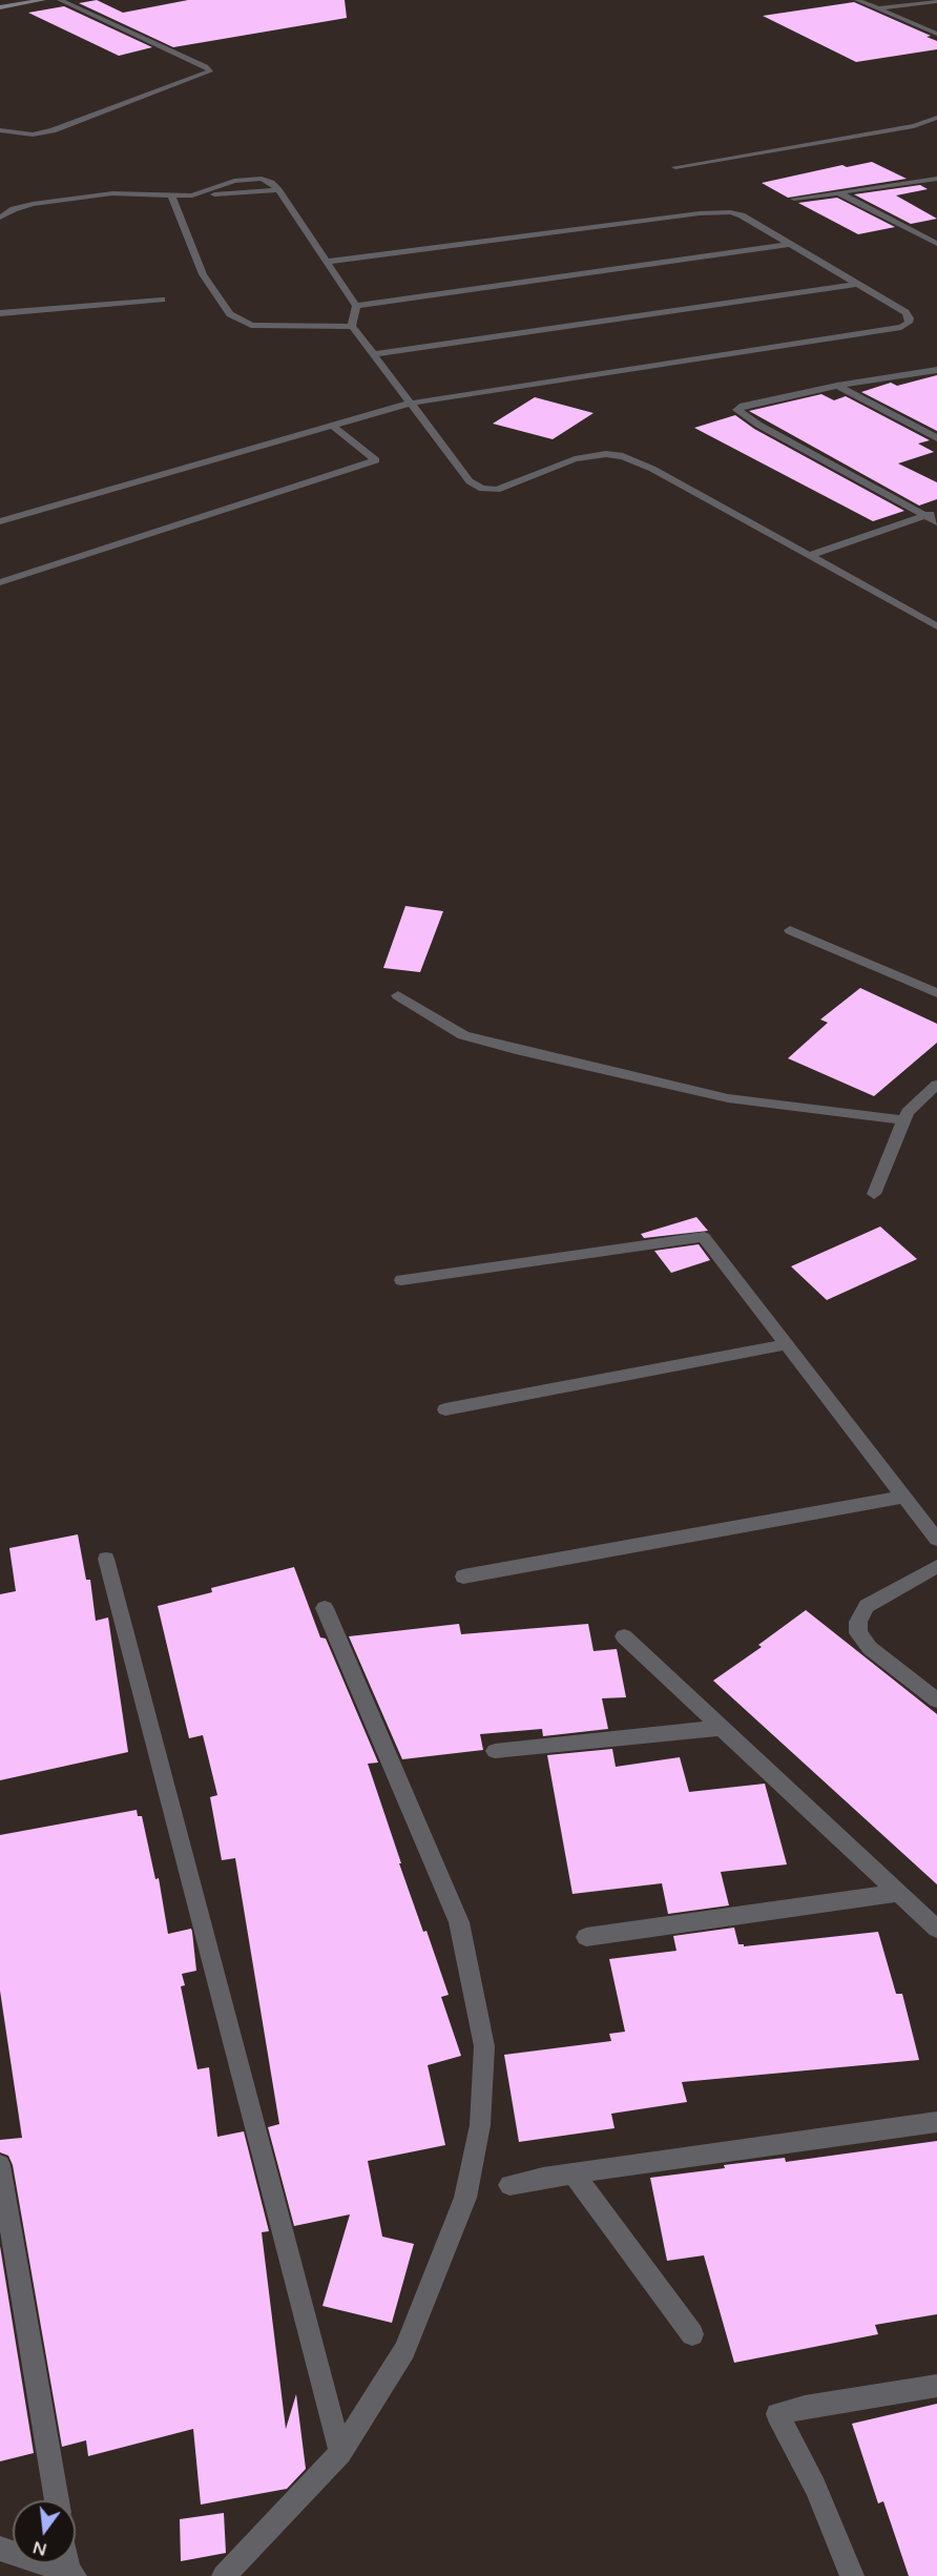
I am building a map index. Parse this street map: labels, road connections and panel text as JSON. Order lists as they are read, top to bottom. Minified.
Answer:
{"north":"bottom"}
